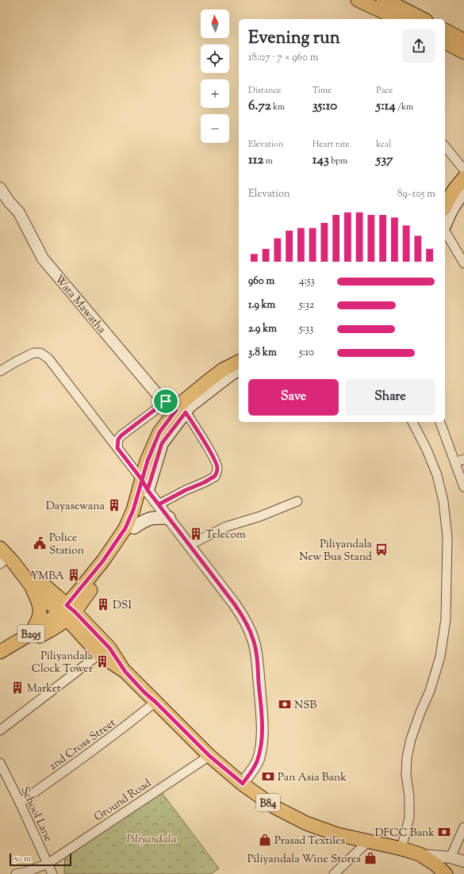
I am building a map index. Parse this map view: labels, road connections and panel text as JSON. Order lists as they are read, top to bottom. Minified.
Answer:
{"streets":{"main road":["B295","B84"],"street":["Wata Mawatha","2nd Cross Street","Ground Road","School Lane"]},"crossings":[["B295","B84"],["2nd Cross Street","B84"],["2nd Cross Street","School Lane"],["Ground Road","B84"],["Ground Road","School Lane"]],"parks":["Piliyandala"],"places":{"building":["Dayasewana","Telecom","YMBA","DSI","Piliyandala Clock Tower","Market"],"public building":["Police Station"],"bus stop":["Piliyandala New Bus Stand"],"bank":["NSB","Pan Asia Bank","DFCC Bank"],"shop":["Prasad Textiles","Piliyandala Wine Stores"]},"scale_bar":"50 m","north":"top","page":{"map_buttons":["+","−"],"heading":["Evening run","18:07 · 7 × 960 m"],"stats":[["Distance","6.72 km"],["Time","35:10"],["Pace","5:14 /km"],["Elevation","112 m"],["Heart rate","143 bpm"],["kcal","537"]],"chart":["Elevation","89–105 m"],"list":[{"name":"960 m","note":"4:53"},{"name":"1.9 km","note":"5:32"},{"name":"2.9 km","note":"5:33"},{"name":"3.8 km","note":"5:10"}],"buttons":["Save","Share"],"scale":"50 m"}}
